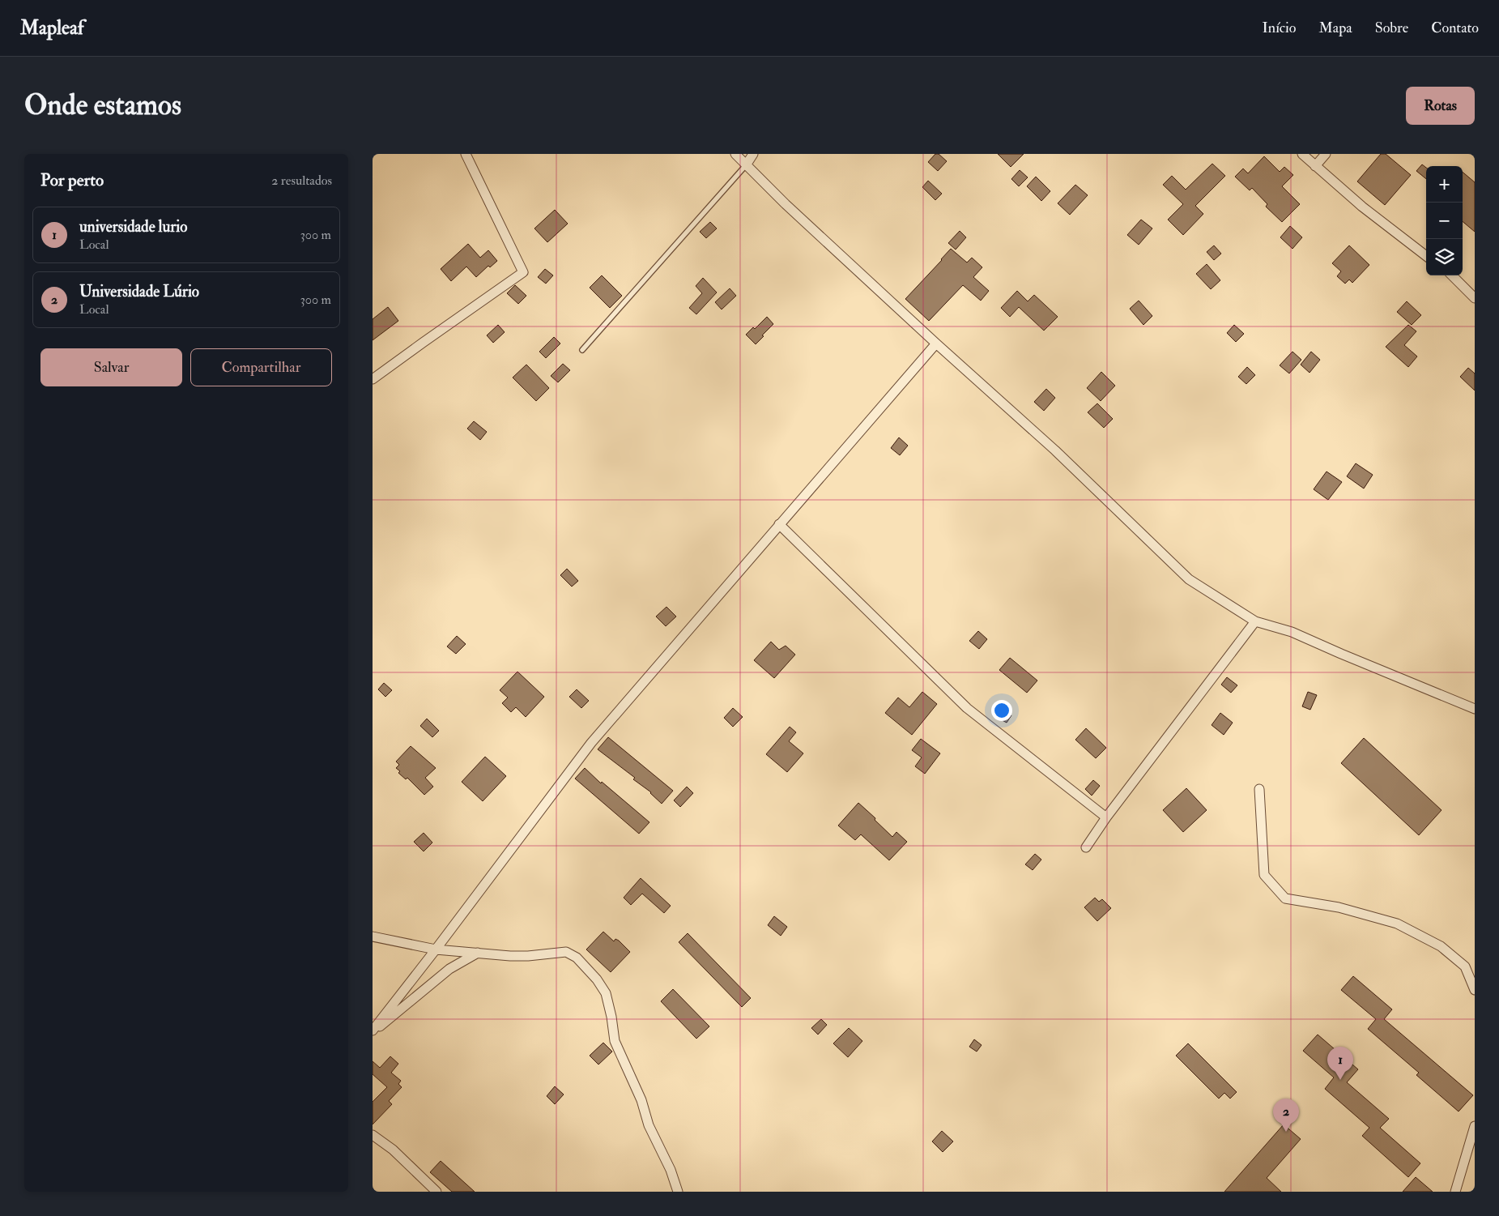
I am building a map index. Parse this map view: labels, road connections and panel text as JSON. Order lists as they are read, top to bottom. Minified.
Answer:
{"page":{"header":"Mapleaf","nav":["Início","Mapa","Sobre","Contato"],"buttons":["Rotas",["Salvar","Compartilhar"]],"title":"Onde estamos","heading":["Por perto","2 resultados"],"map_buttons":["+","−"],"list":[{"mark":"1","name":"universidade lurio","note":"Local","value":"300 m"},{"mark":"2","name":"Universidade Lúrio","note":"Local","value":"300 m"}],"pins":["1","2"]}}
